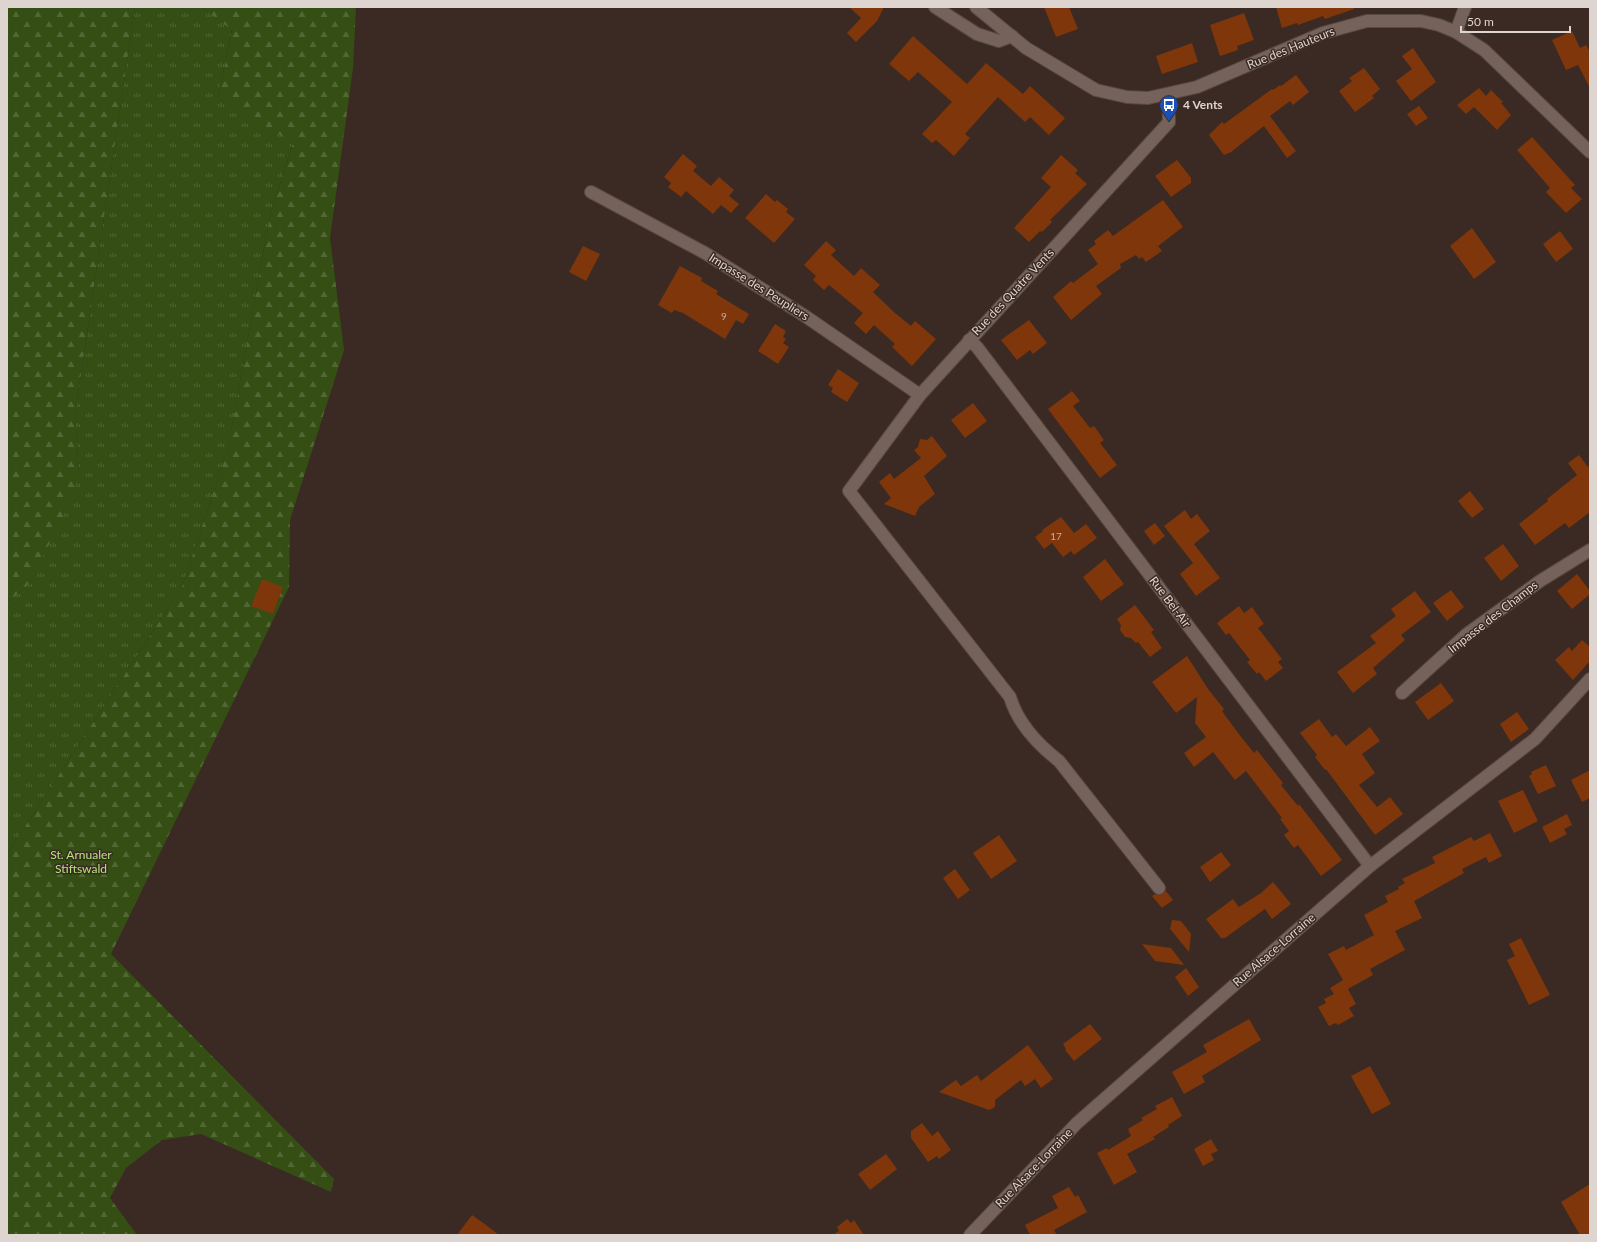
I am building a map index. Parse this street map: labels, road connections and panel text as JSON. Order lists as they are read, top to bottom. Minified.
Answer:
{"streets":{"street":["Rue des Hauteurs","Impasse des Peupliers","Rue des Quatre Vents","Rue Bel-Air","Impasse des Champs","Rue Alsace-Lorraine"]},"crossings":[["Rue des Hauteurs","Rue des Quatre Vents"],["Impasse des Peupliers","Rue des Quatre Vents"],["Rue des Quatre Vents","Rue Bel-Air"],["Rue Bel-Air","Rue Alsace-Lorraine"]],"parks":["St. Arnualer Stiftswald"],"places":{"bus stop":["4 Vents"]},"house_numbers":["9","17"],"scale_bar":"50 m"}
